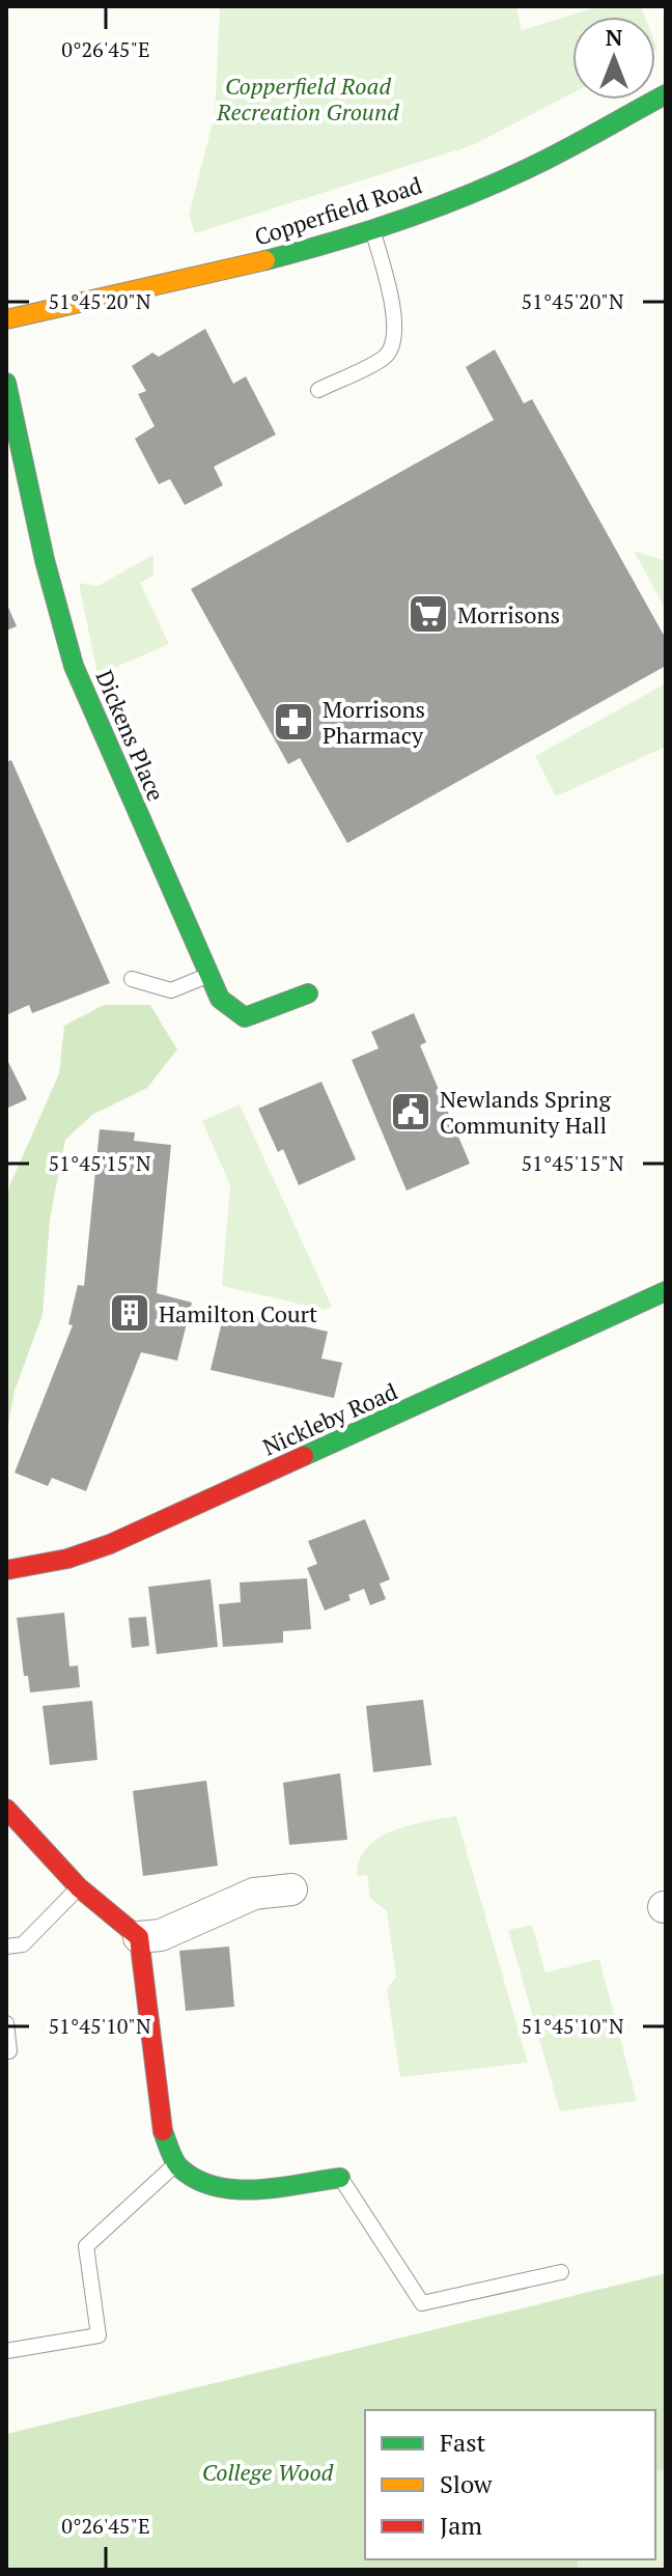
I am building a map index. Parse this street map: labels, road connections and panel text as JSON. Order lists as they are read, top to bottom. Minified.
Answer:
{"streets":{"street":["Copperfield Road","Dickens Place","Nickleby Road"]},"parks":["Copperfield Road Recreation Ground","College Wood"],"places":{"supermarket":["Morrisons"],"pharmacy":["Morrisons Pharmacy"],"public building":["Newlands Spring Community Hall"],"building":["Hamilton Court"]},"legend":["Fast","Slow","Jam"],"north":"top","coordinates":["0°26'45\"E","51°45'20\"N","51°45'15\"N","51°45'10\"N"]}
